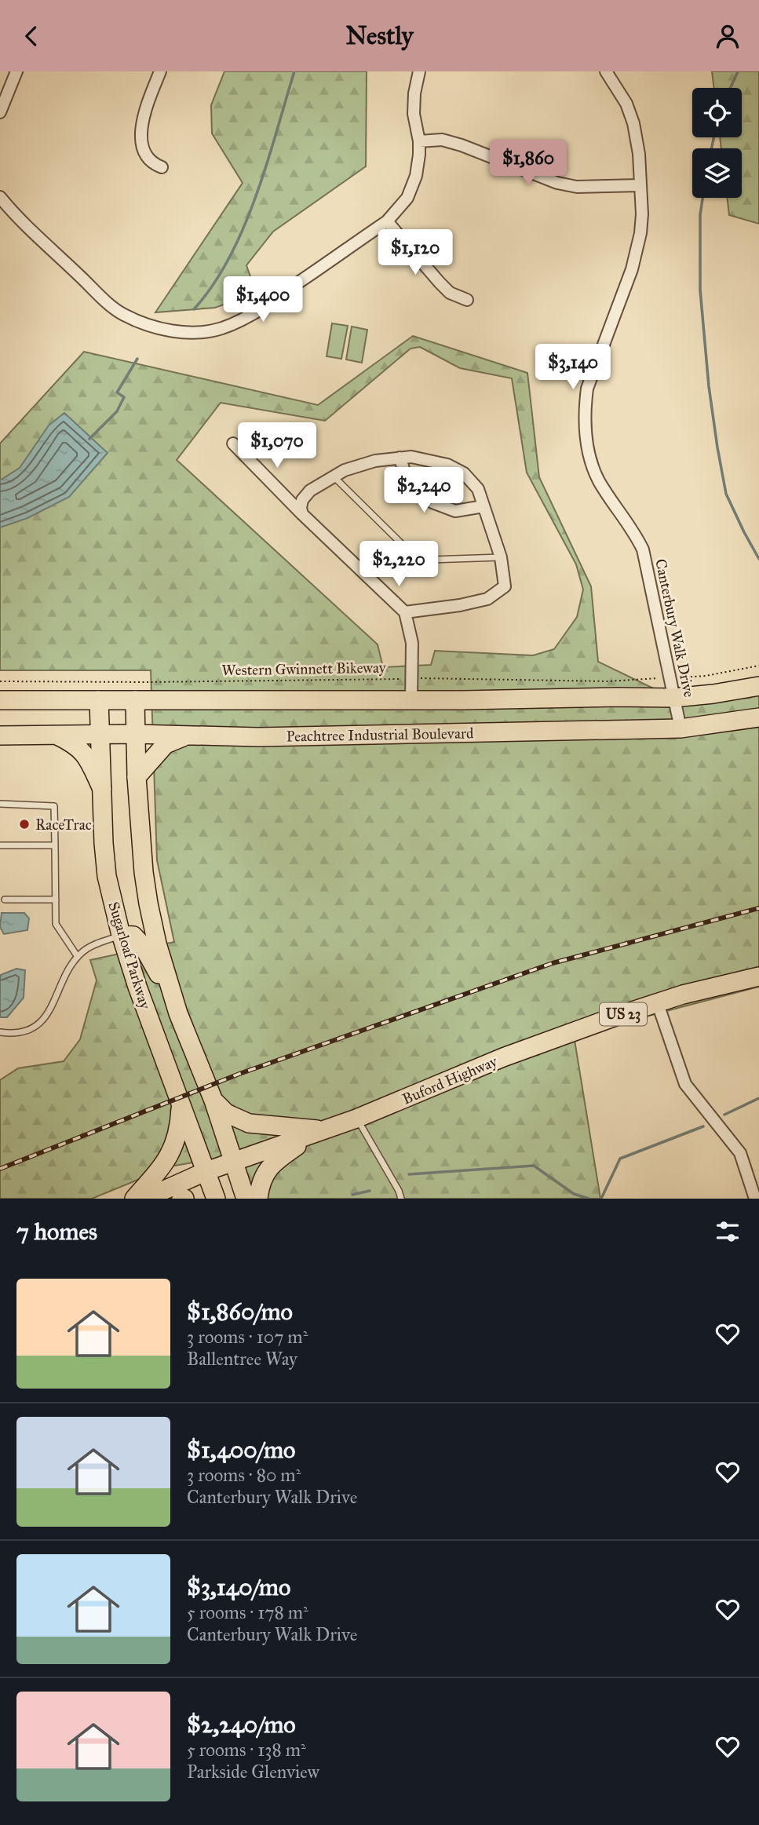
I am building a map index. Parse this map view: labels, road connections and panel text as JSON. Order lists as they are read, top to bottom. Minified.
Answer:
{"streets":{"main road":["Peachtree Industrial Boulevard","Sugarloaf Parkway","US 23","Buford Highway"],"street":["Canterbury Walk Drive"],"path":["Western Gwinnett Bikeway"]},"crossings":[["Canterbury Walk Drive","Western Gwinnett Bikeway"],["Canterbury Walk Drive","Peachtree Industrial Boulevard"],["Peachtree Industrial Boulevard","Sugarloaf Parkway"],["Sugarloaf Parkway","Buford Highway"]],"places":["RaceTrac"],"page":{"header":"Nestly","price":["$1,860","$1,120","$1,400","$3,140","$1,070","$2,240","$2,220"],"heading":"7 homes","list":[{"name":"$1,860/mo","note":"3 rooms · 107 m² · Ballentree Way"},{"name":"$1,400/mo","note":"3 rooms · 80 m² · Canterbury Walk Drive"},{"name":"$3,140/mo","note":"5 rooms · 178 m² · Canterbury Walk Drive"},{"name":"$2,240/mo","note":"5 rooms · 138 m² · Parkside Glenview"}]}}
